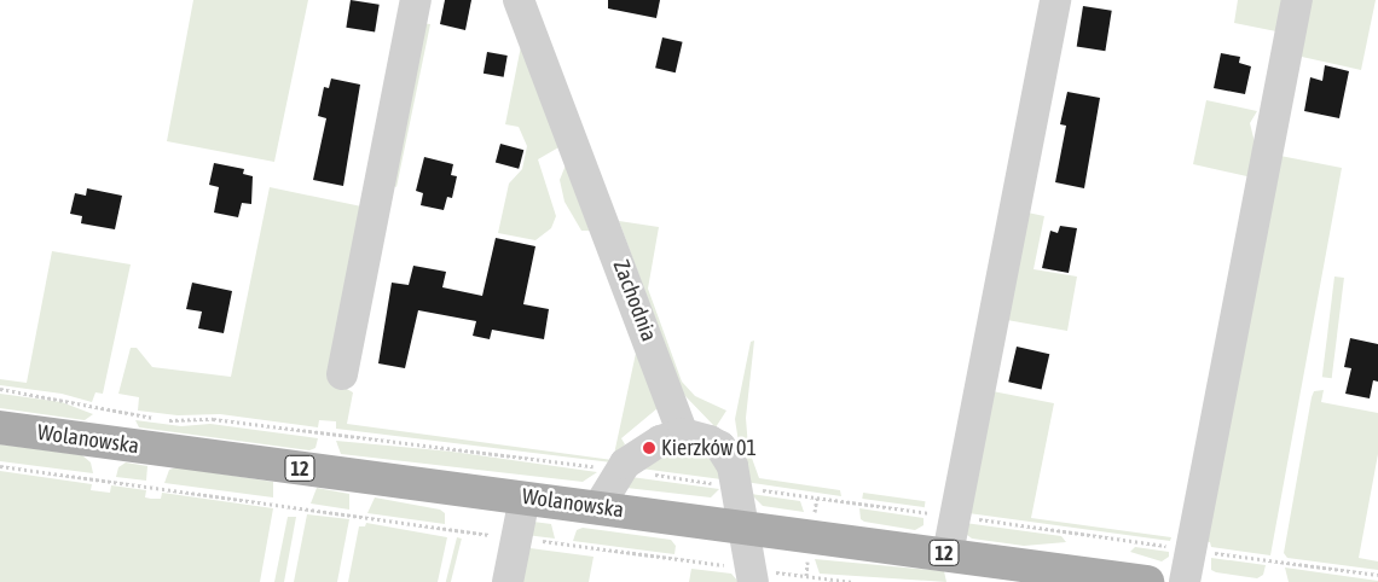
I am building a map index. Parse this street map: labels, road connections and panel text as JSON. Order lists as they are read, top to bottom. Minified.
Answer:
{"streets":{"main road":["Wolanowska","12"],"street":["Zachodnia"]},"places":["Kierzków 01"]}
